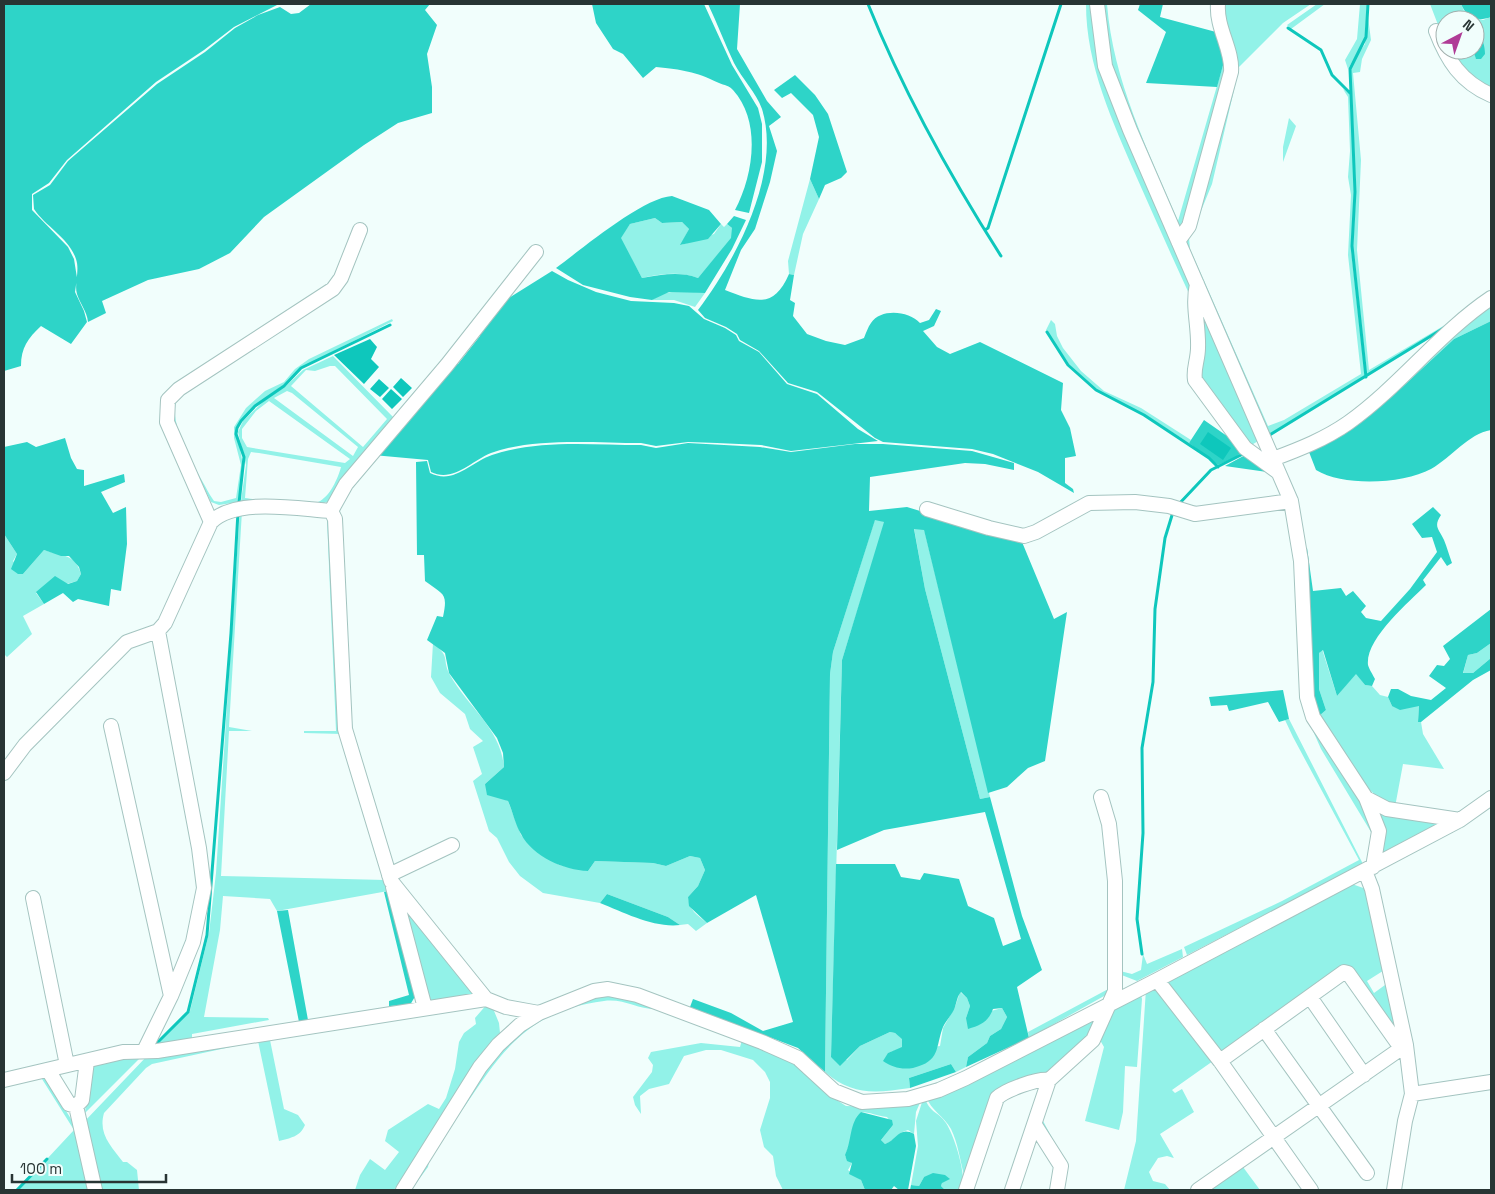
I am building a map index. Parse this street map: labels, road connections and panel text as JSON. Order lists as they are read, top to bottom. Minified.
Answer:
{"scale_bar":"100 m","north":"top right"}
